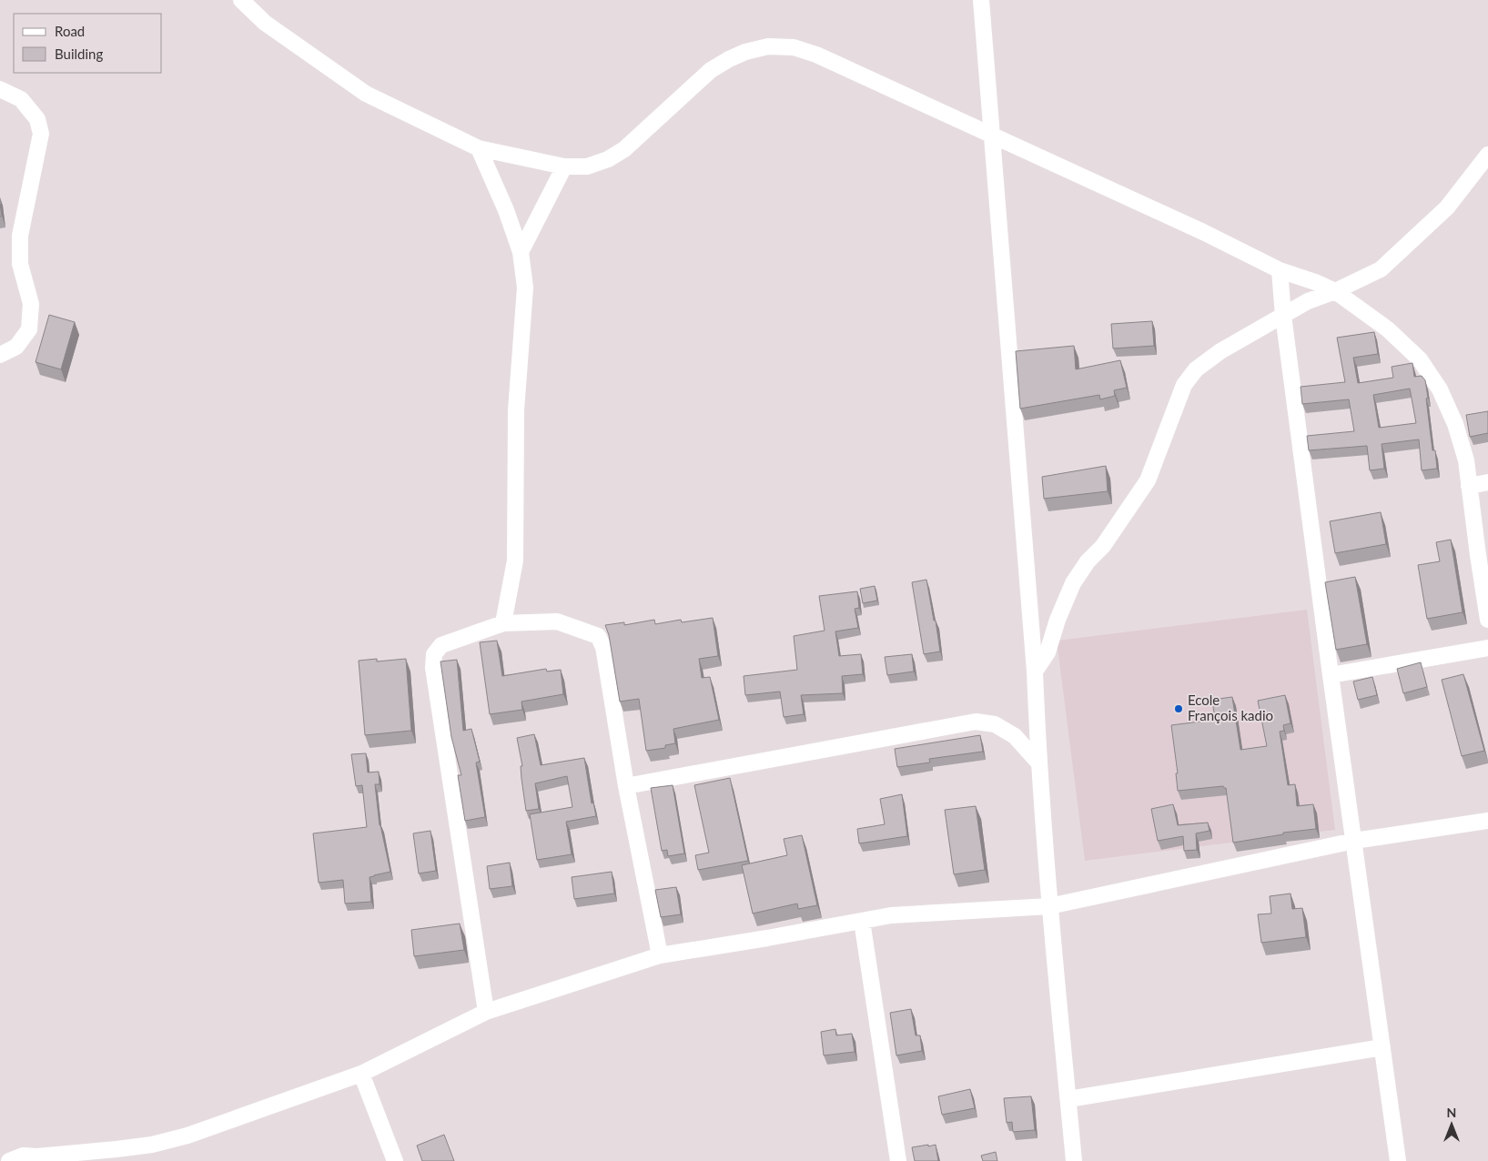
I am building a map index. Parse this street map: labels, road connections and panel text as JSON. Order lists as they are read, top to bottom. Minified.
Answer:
{"places":["Ecole François kadio"],"legend":["Road","Building"],"north":"top"}
